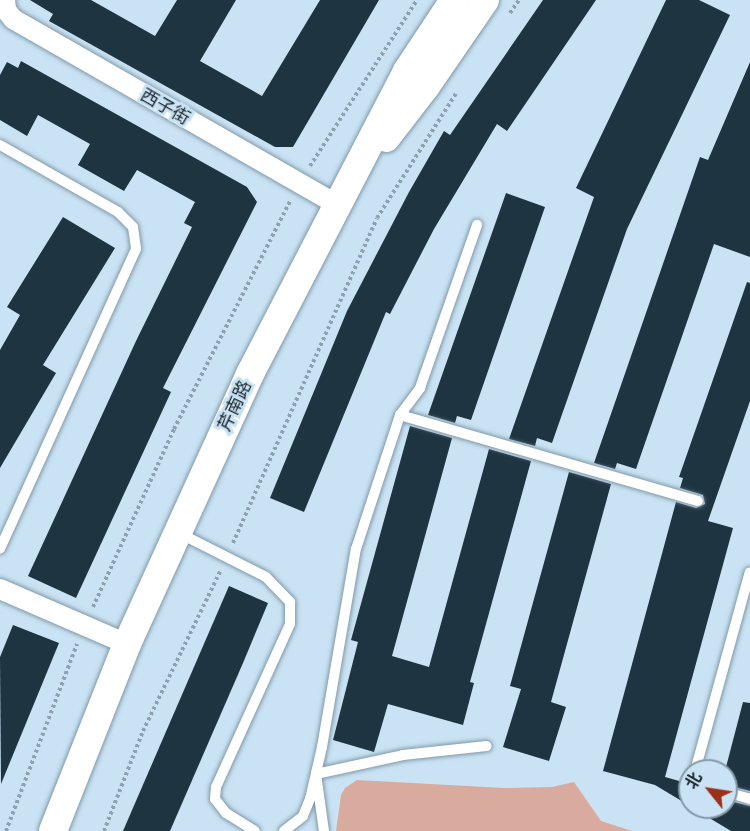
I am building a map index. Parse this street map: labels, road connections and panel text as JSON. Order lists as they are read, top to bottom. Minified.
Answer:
{"streets":{"main road":["芹南路"],"street":["西子街"]},"crossings":[["西子街","芹南路"]],"north":"top left"}
